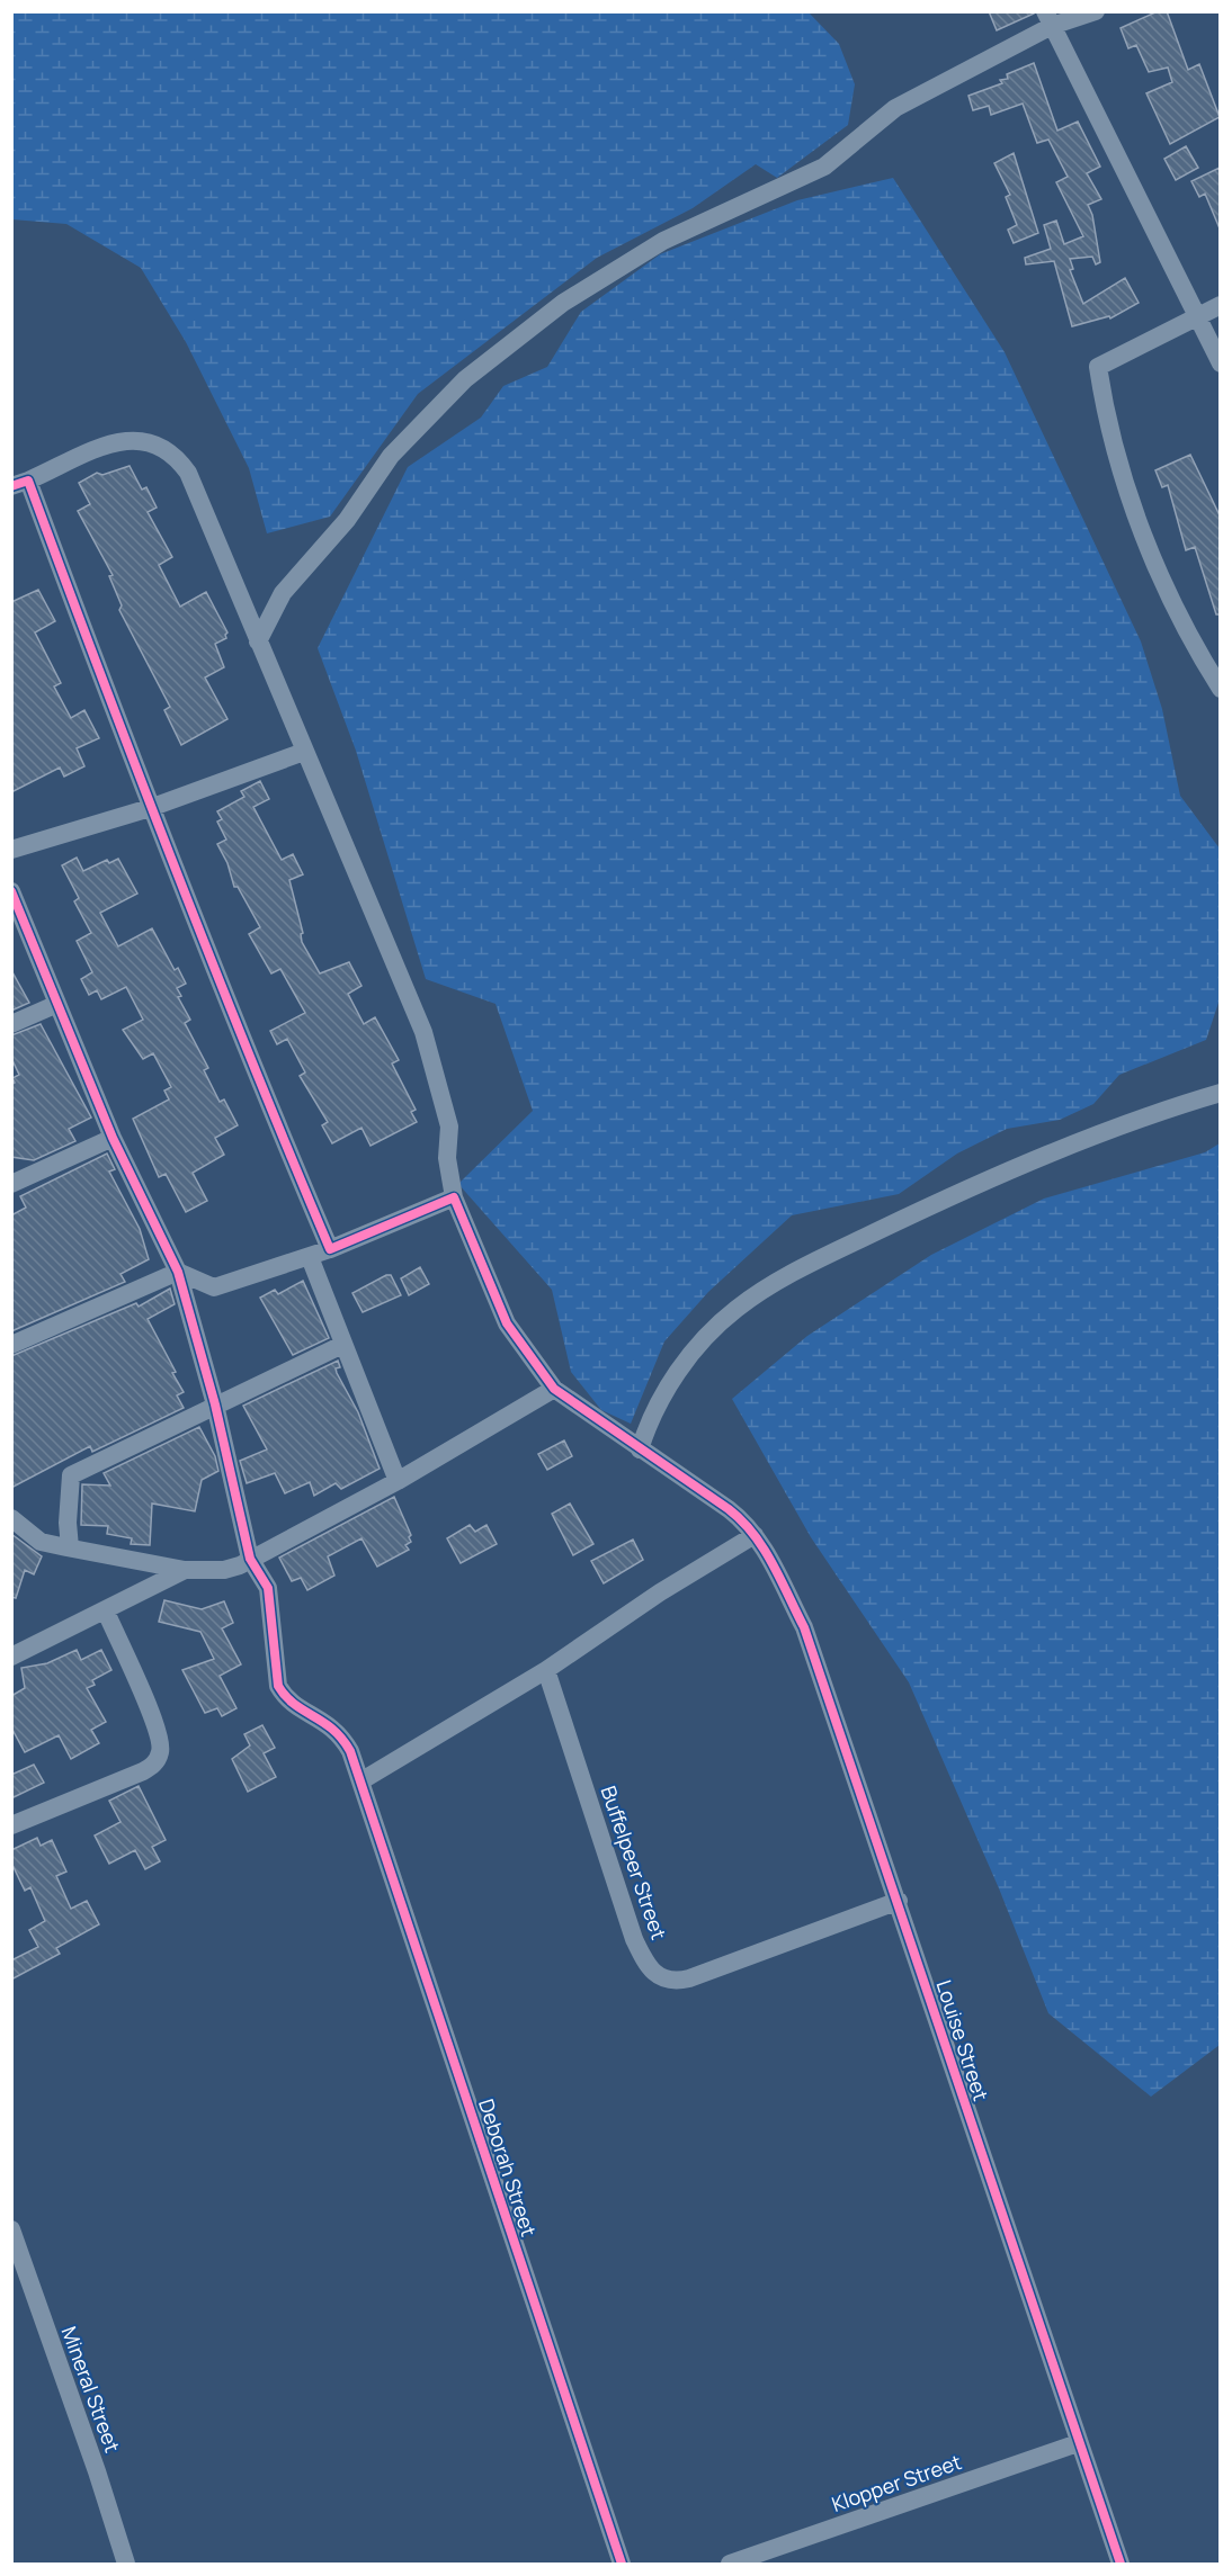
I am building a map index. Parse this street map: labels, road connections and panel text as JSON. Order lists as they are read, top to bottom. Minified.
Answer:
{"streets":{"street":["Buffelpeer Street","Louise Street","Deborah Street","Mineral Street","Klopper Street"]},"crossings":[["Buffelpeer Street","Louise Street"],["Louise Street","Klopper Street"]]}
